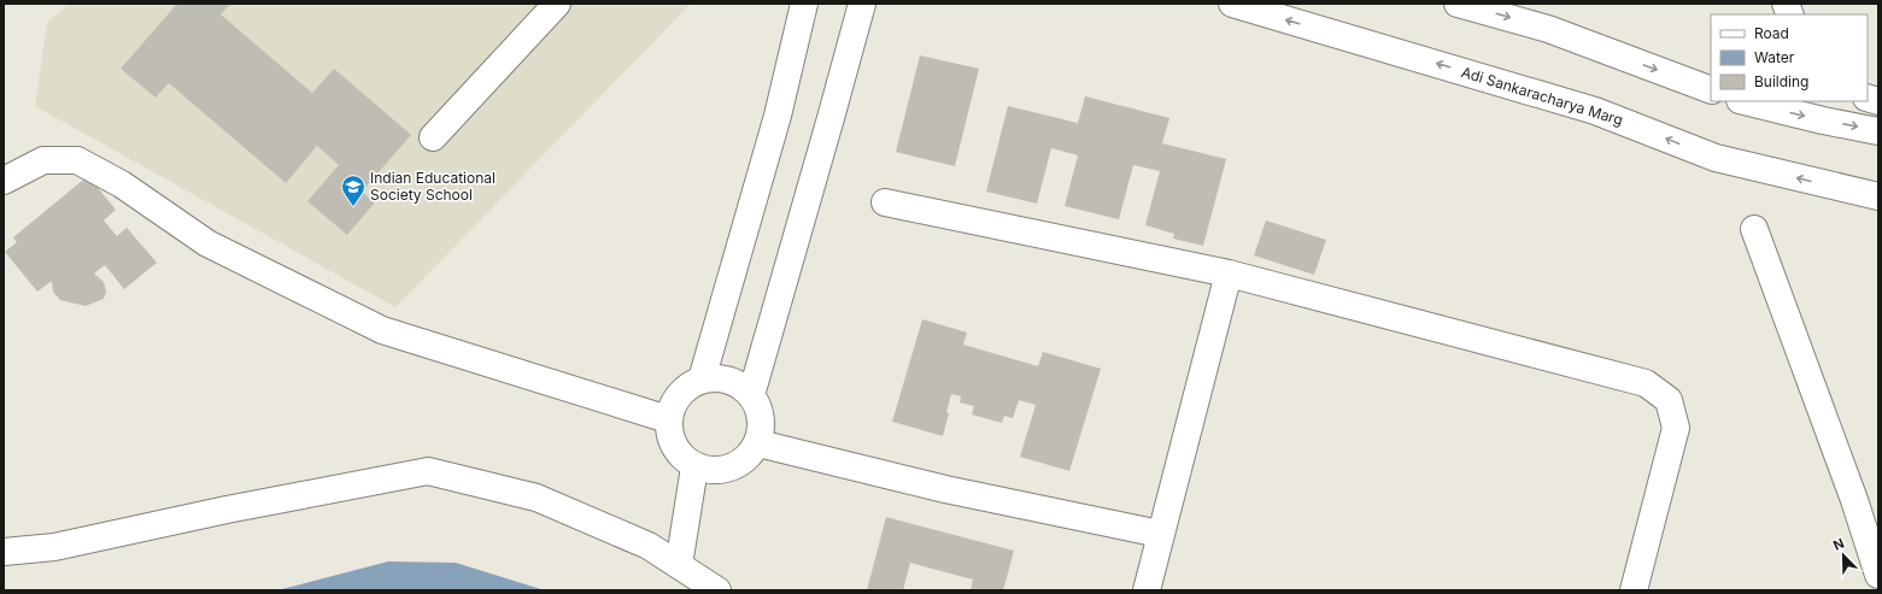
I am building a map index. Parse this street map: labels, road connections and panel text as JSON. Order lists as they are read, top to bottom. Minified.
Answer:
{"streets":{"main road":["Adi Sankaracharya Marg"]},"places":{"school or university":["Indian Educational Society School"]},"legend":["Road","Water","Building"],"north":"top left"}
